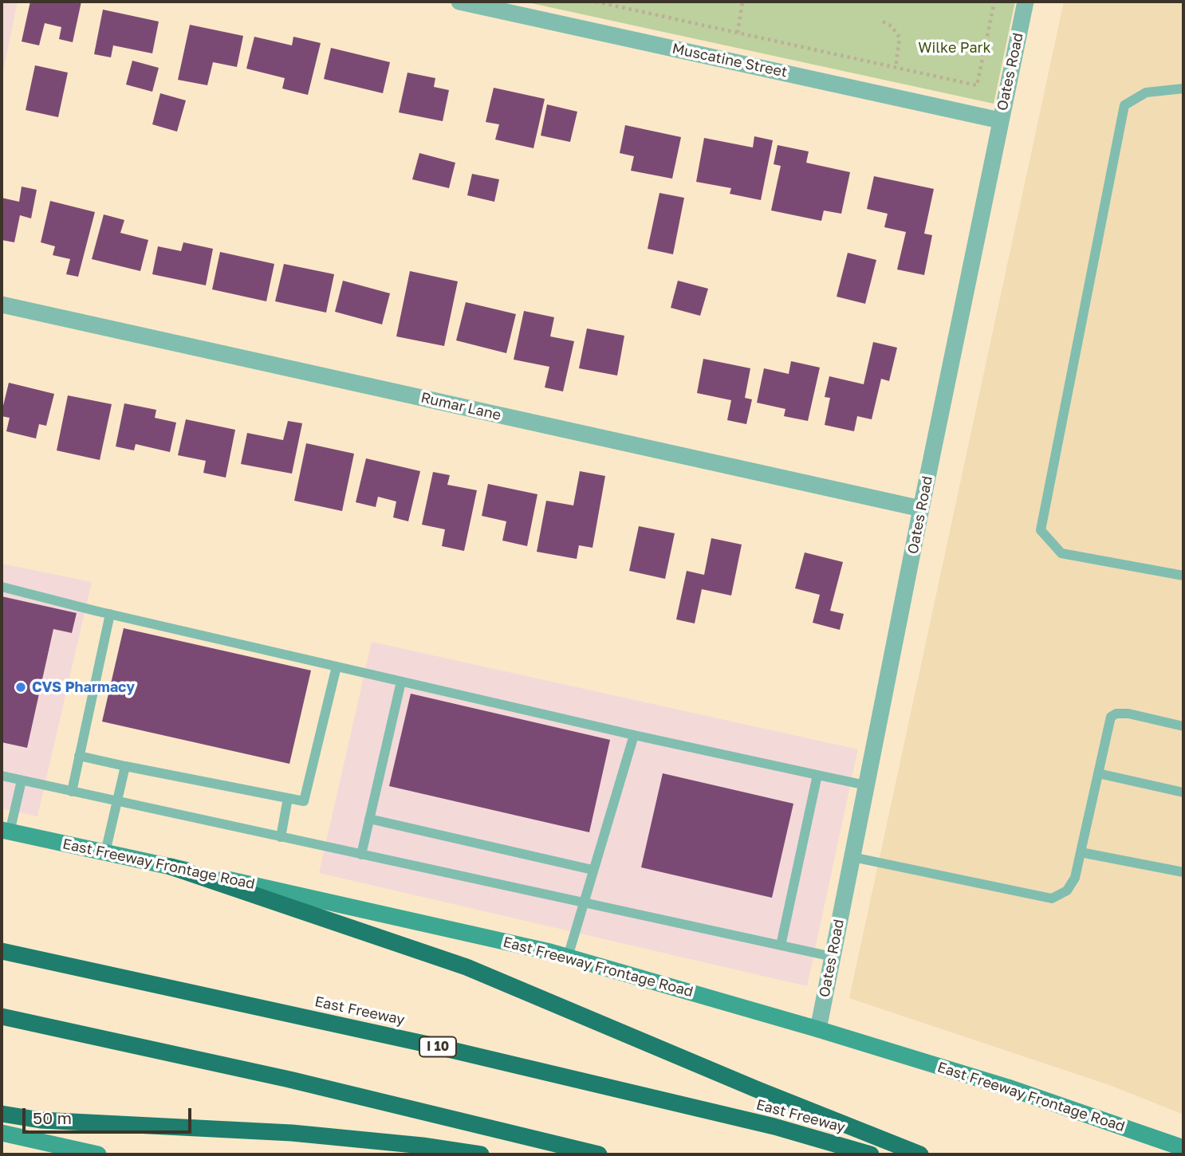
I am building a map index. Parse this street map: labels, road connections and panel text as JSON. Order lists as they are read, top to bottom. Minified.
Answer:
{"streets":{"highway":["East Freeway","I 10"],"main road":["East Freeway Frontage Road"],"street":["Muscatine Street","Oates Road","Rumar Lane"]},"crossings":[["Muscatine Street","Oates Road"],["Oates Road","Rumar Lane"],["Oates Road","East Freeway Frontage Road"]],"parks":["Wilke Park"],"places":["CVS Pharmacy"],"scale_bar":"50 m"}
